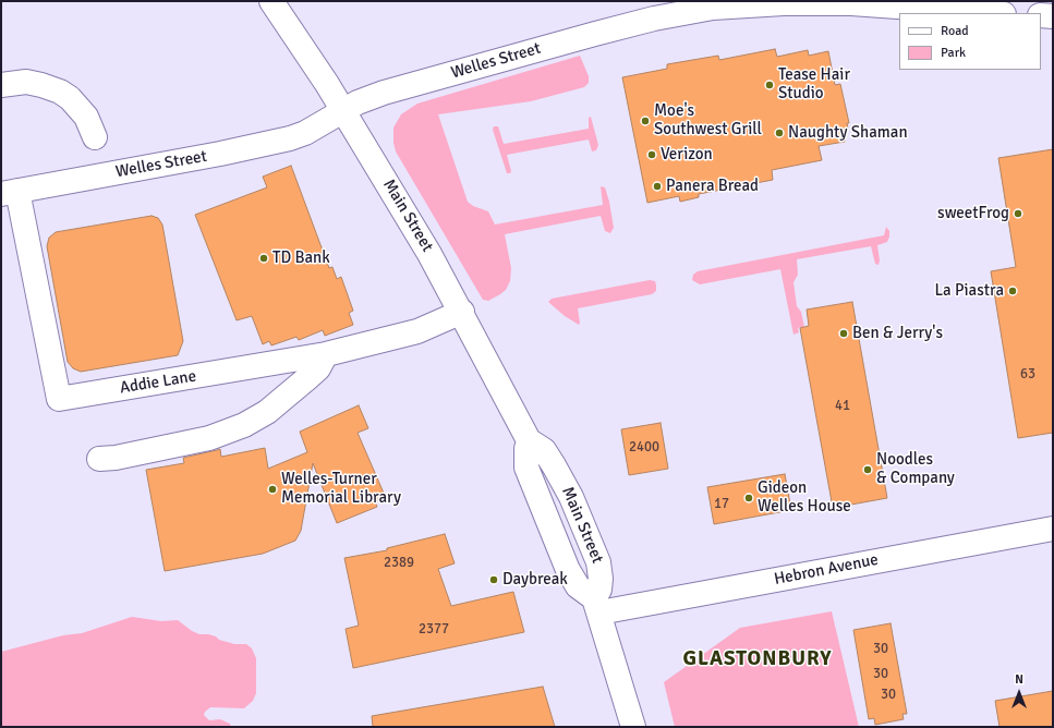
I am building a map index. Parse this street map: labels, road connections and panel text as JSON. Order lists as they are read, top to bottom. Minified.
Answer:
{"streets":{"street":["Welles Street","Main Street","Addie Lane","Hebron Avenue"]},"crossings":[["Welles Street","Main Street"],["Welles Street","Addie Lane"],["Main Street","Addie Lane"],["Main Street","Hebron Avenue"]],"districts":["GLASTONBURY"],"places":["Tease Hair Studio","Moe's Southwest Grill","Naughty Shaman","Verizon","Panera Bread","sweetFrog","TD Bank","La Piastra","Ben & Jerry's","Noodles & Company","Welles-Turner Memorial Library","Gideon Welles House","Daybreak"],"house_numbers":["63","41","2400","17","2389","2377","30","30","30"],"legend":["Road","Park"],"north":"top"}
